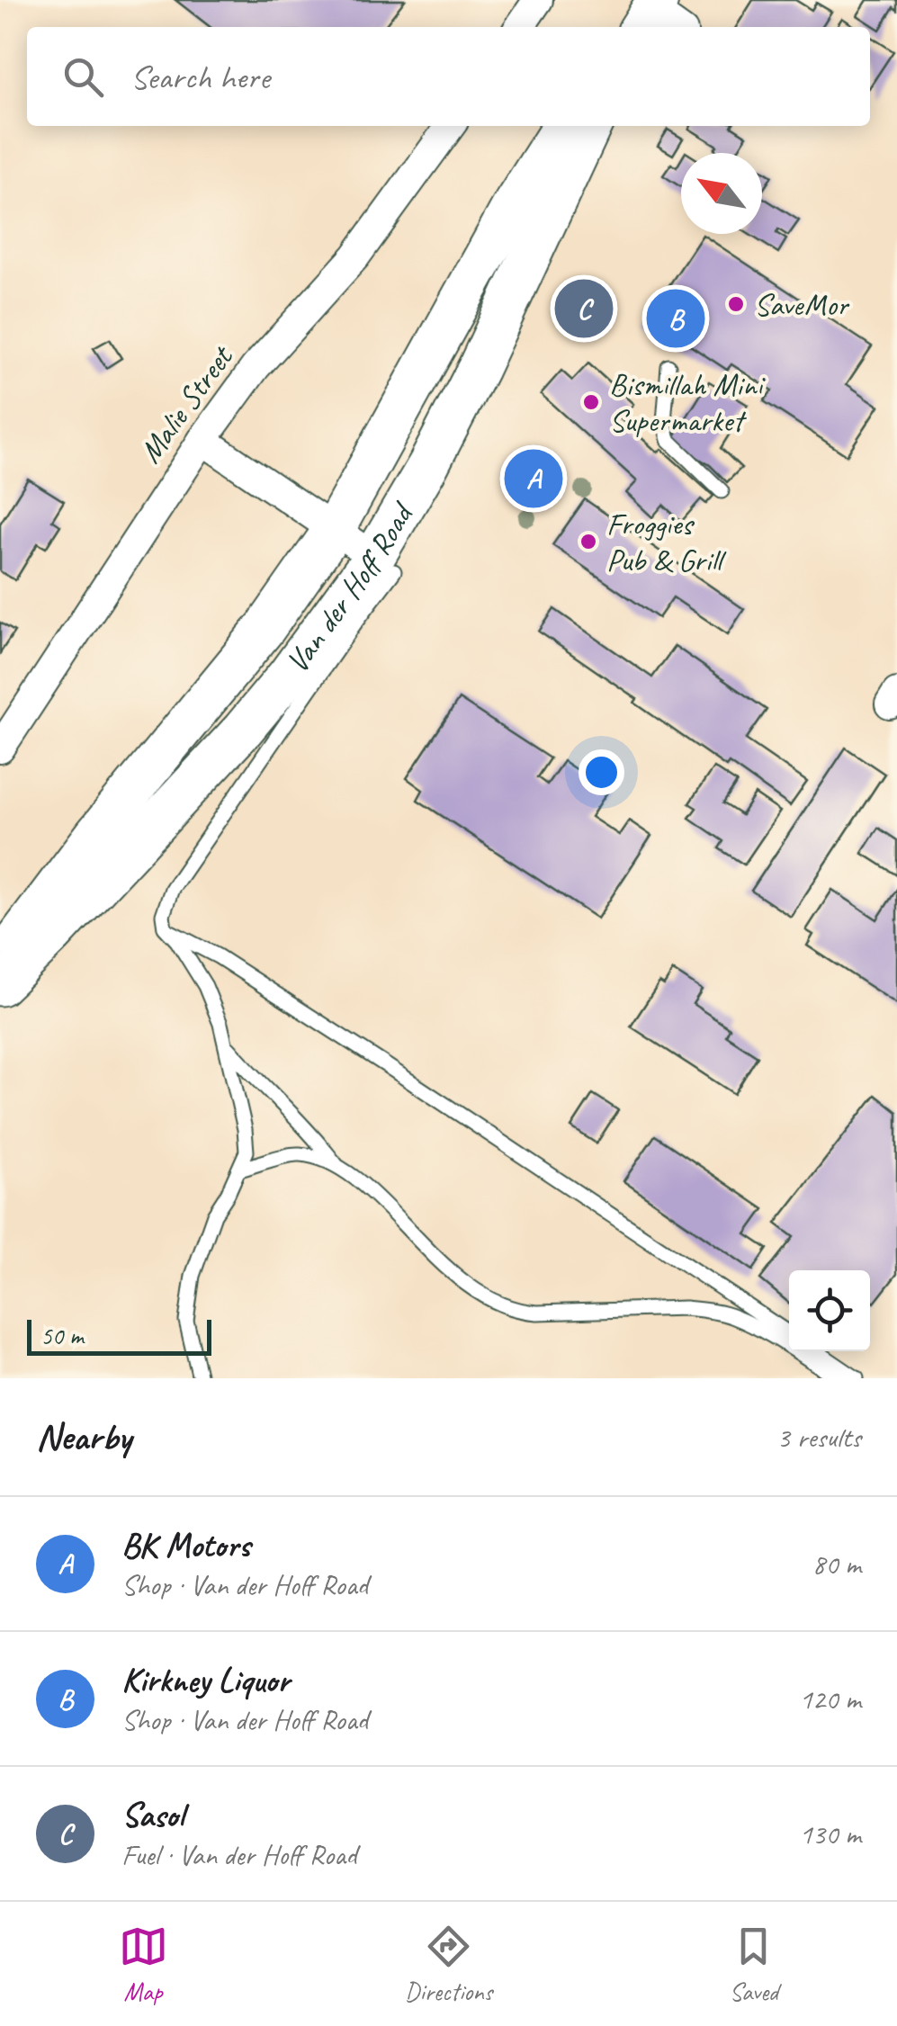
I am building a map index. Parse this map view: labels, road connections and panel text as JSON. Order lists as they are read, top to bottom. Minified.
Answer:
{"streets":{"main road":["Van der Hoff Road"],"street":["Malie Street"]},"places":["SaveMor","Bismillah Mini Supermarket","Froggies Pub & Grill"],"scale_bar":"50 m","north":"top left","page":{"search":"Search here","pins":["C","B","A"],"scale":"50 m","heading":["Nearby","3 results"],"list":[{"mark":"A","name":"BK Motors","note":"Shop · Van der Hoff Road","value":"80 m"},{"mark":"B","name":"Kirkney Liquor","note":"Shop · Van der Hoff Road","value":"120 m"},{"mark":"C","name":"Sasol","note":"Fuel · Van der Hoff Road","value":"130 m"}],"nav":["Map","Directions","Saved"]}}
